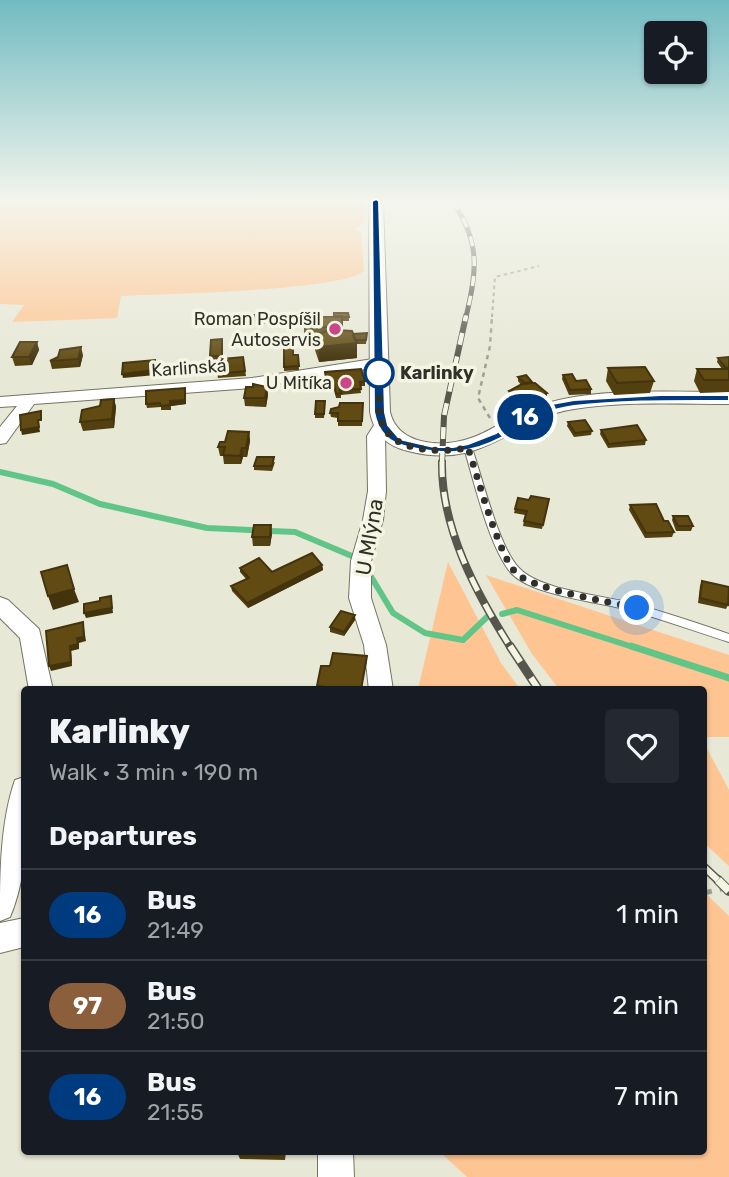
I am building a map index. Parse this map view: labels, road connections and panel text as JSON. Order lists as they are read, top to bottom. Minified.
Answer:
{"streets":{"street":["Karlinská","U Mlýna"]},"places":["Roman Pospíšil Autoservis","Karlinky","U Mitíka"],"lines":["bus line 16"],"page":{"on_map":"16","heading":[["Karlinky","Walk · 3 min · 190 m"],"Departures"],"list":[{"mark":"16","name":"Bus","note":"21:49","value":"1 min"},{"mark":"97","name":"Bus","note":"21:50","value":"2 min"},{"mark":"16","name":"Bus","note":"21:55","value":"7 min"}]}}
